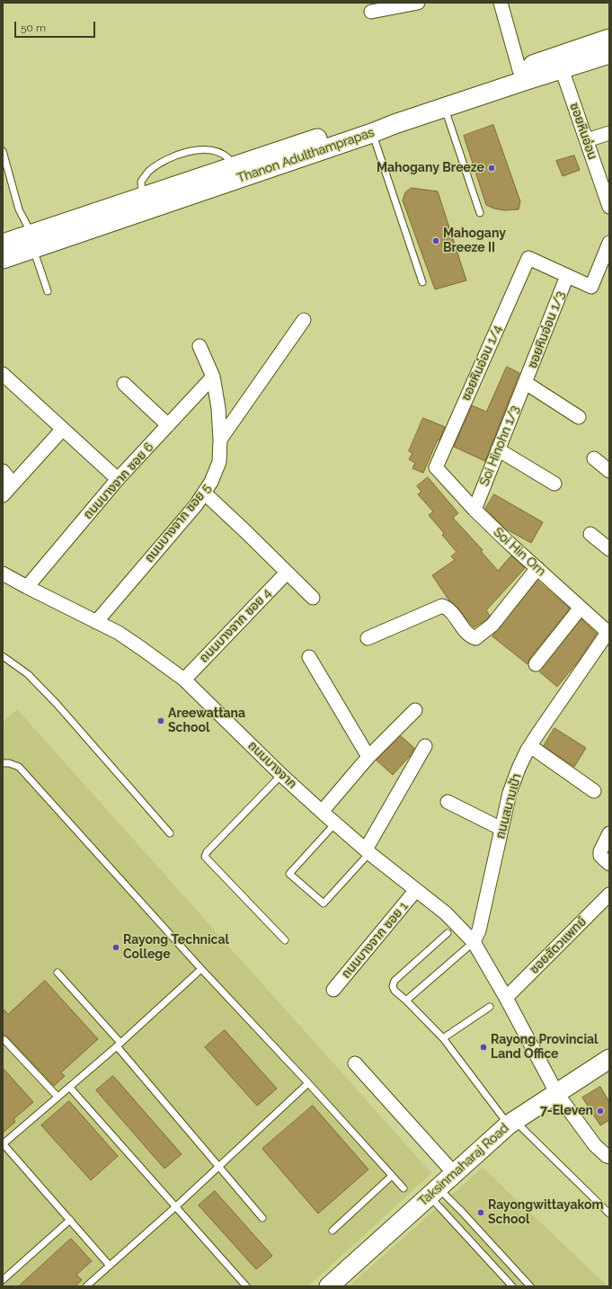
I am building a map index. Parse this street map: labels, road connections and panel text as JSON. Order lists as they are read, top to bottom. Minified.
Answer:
{"streets":{"street":["ซอยหินอ่อน","Thanon Adulthamprapas","ซอยหินอ่อน 1/3","ซอยหินอ่อน 1/4","Soi Hinohn 1/3","ถนนบางจาก ซอย 6","ถนนบางจาก ซอย 5","Soi Hin Orn","ถนนบางจาก ซอย 4","ถนนบางจาก","ถนนสนามเป้า","ถนนบางจาก ซอย 1","ซอยสัตวแพทย์","Taksinmaharaj Road"]},"crossings":[["ซอยหินอ่อน","Thanon Adulthamprapas"],["ซอยหินอ่อน 1/3","ซอยหินอ่อน 1/4"],["ซอยหินอ่อน 1/3","Soi Hinohn 1/3"],["ซอยหินอ่อน 1/4","Soi Hin Orn"],["Soi Hinohn 1/3","Soi Hin Orn"],["ถนนบางจาก ซอย 6","ถนนบางจาก ซอย 5"],["ถนนบางจาก ซอย 6","ถนนบางจาก"],["ถนนบางจาก ซอย 5","ถนนบางจาก"],["Soi Hin Orn","ถนนสนามเป้า"],["ถนนบางจาก ซอย 4","ถนนบางจาก"],["ถนนบางจาก","ถนนสนามเป้า"],["ถนนบางจาก","ถนนบางจาก ซอย 1"],["ถนนบางจาก","ซอยสัตวแพทย์"],["ถนนบางจาก","Taksinmaharaj Road"]],"places":["Mahogany Breeze","Mahogany Breeze II","Areewattana School","Rayong Technical College","Rayong Provincial Land Office","7-Eleven","Rayongwittayakom School"],"scale_bar":"50 m"}
